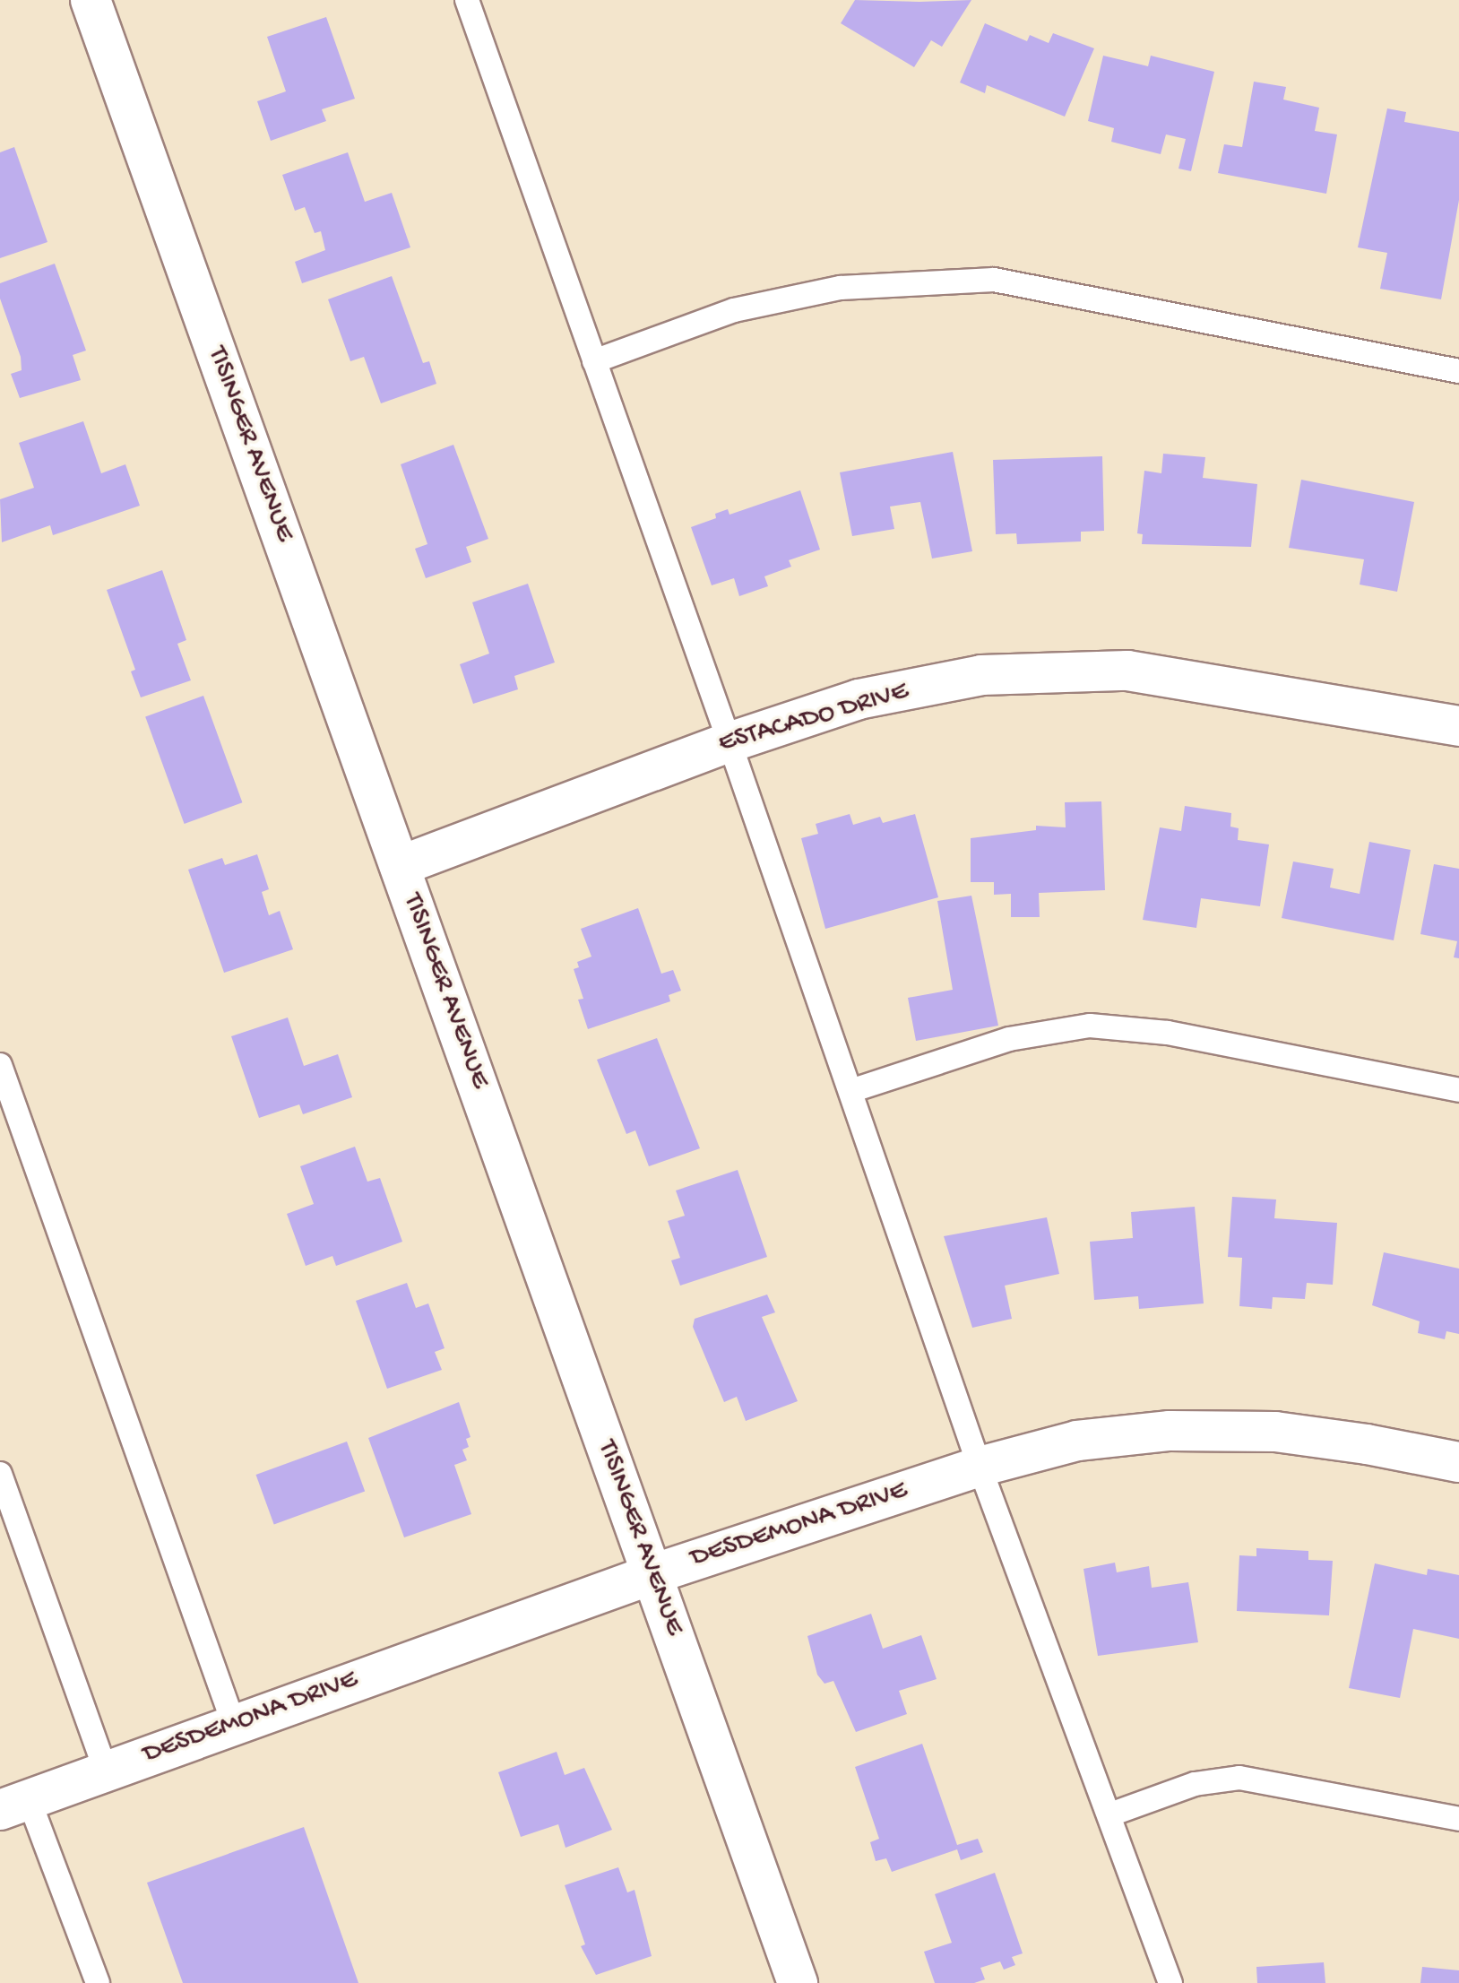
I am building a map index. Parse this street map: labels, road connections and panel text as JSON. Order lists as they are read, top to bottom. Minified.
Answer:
{"streets":{"street":["TISINGER AVENUE","ESTACADO DRIVE","DESDEMONA DRIVE"]},"crossings":[["TISINGER AVENUE","ESTACADO DRIVE"],["TISINGER AVENUE","DESDEMONA DRIVE"]]}
